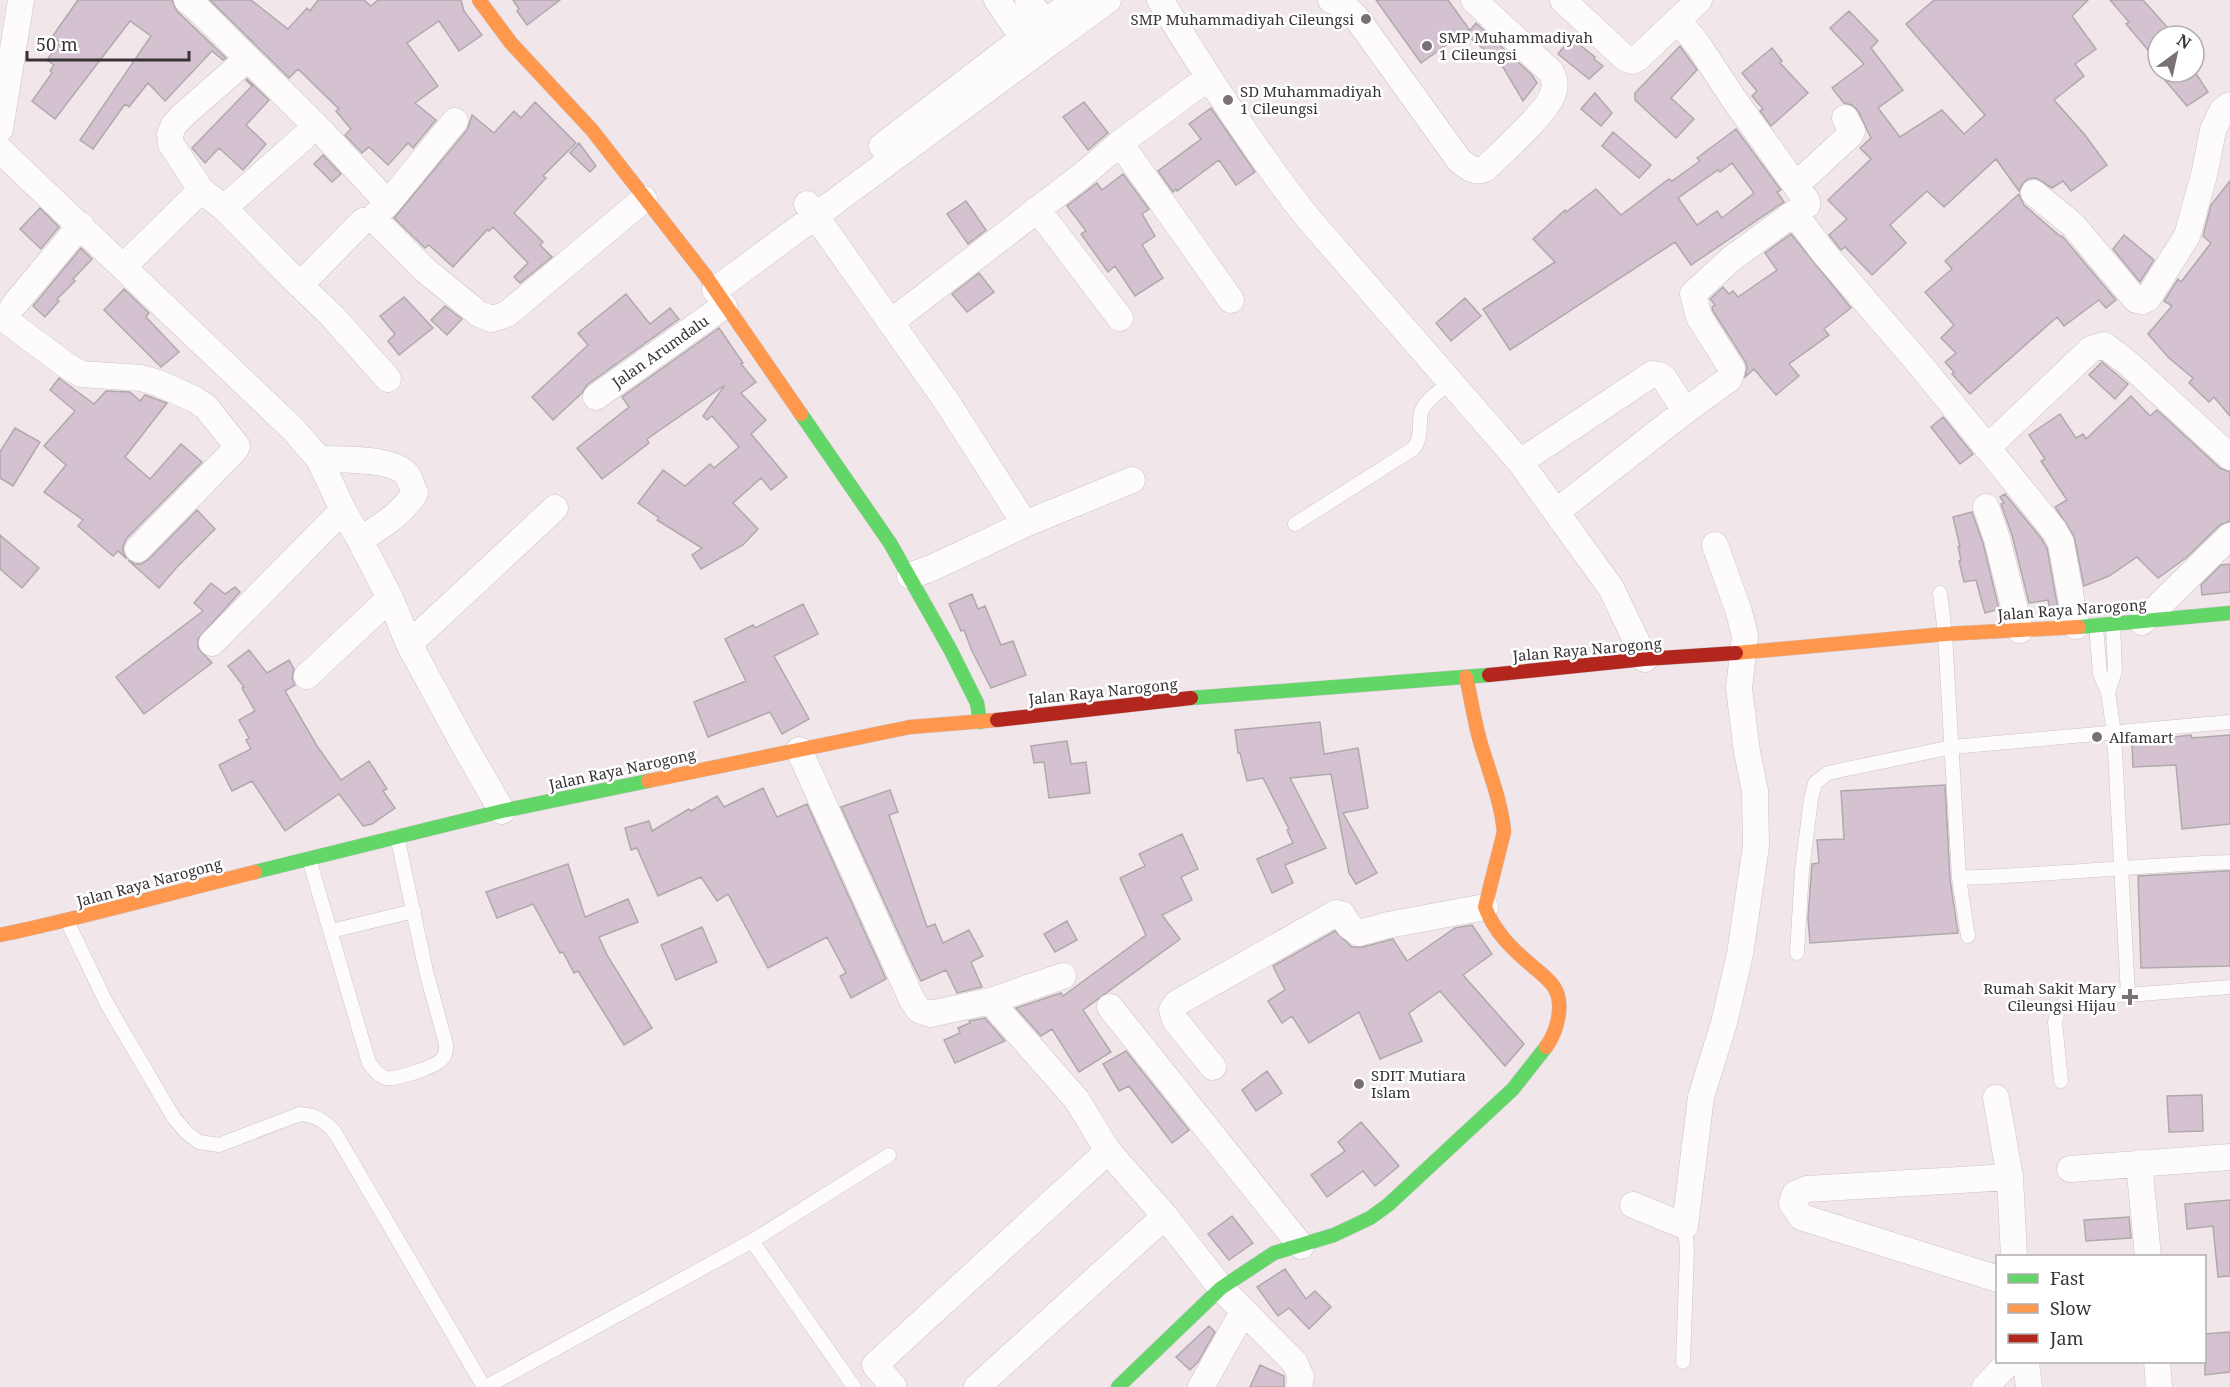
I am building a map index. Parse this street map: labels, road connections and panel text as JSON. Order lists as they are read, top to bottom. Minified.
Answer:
{"streets":{"main road":["Jalan Raya Narogong"],"street":["Jalan Arumdalu"]},"places":{"other":["SMP Muhammadiyah Cileungsi","SMP Muhammadiyah 1 Cileungsi","SD Muhammadiyah 1 Cileungsi","Alfamart","SDIT Mutiara Islam"],"health":["Rumah Sakit Mary Cileungsi Hijau"]},"legend":["Fast","Slow","Jam"],"scale_bar":"50 m","north":"top right"}
